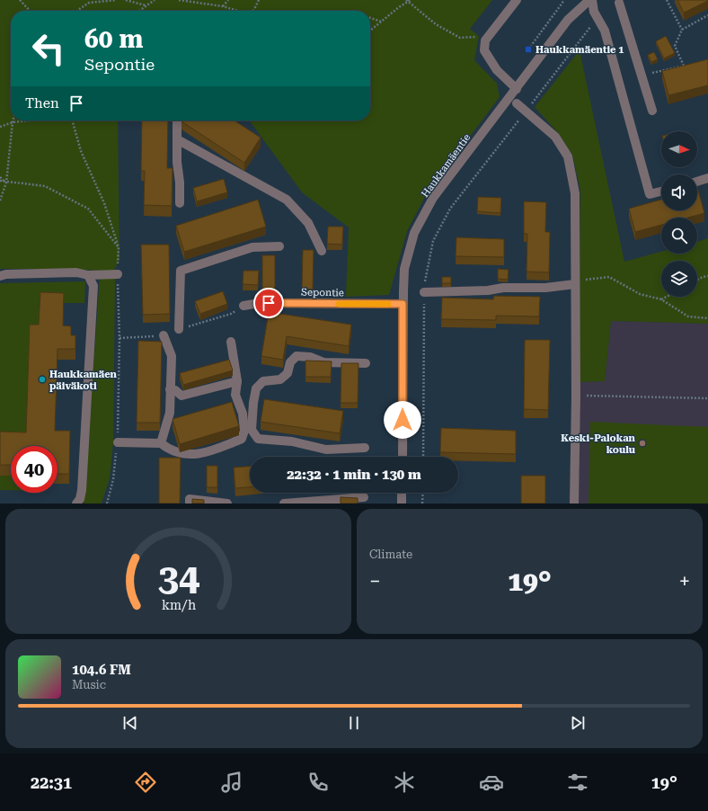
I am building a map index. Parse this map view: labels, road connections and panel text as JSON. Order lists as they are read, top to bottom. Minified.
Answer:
{"streets":{"street":["Haukkamäentie","Sepontie"]},"crossings":[["Haukkamäentie","Sepontie"]],"places":{"transit":["Haukkamäentie 1"],"other":["Haukkamäen päiväkoti","Keski-Palokan koulu"]},"north":"right","page":{"turn":["60 m","Sepontie"],"then":"Then","limit":"40","trip":"22:32 · 1 min · 130 m","tile":"Climate","heat":["−","19°","+"],"song":["104.6 FM","Music"],"tabs":["22:31","19°"],"gauge":["34","km/h"]}}
